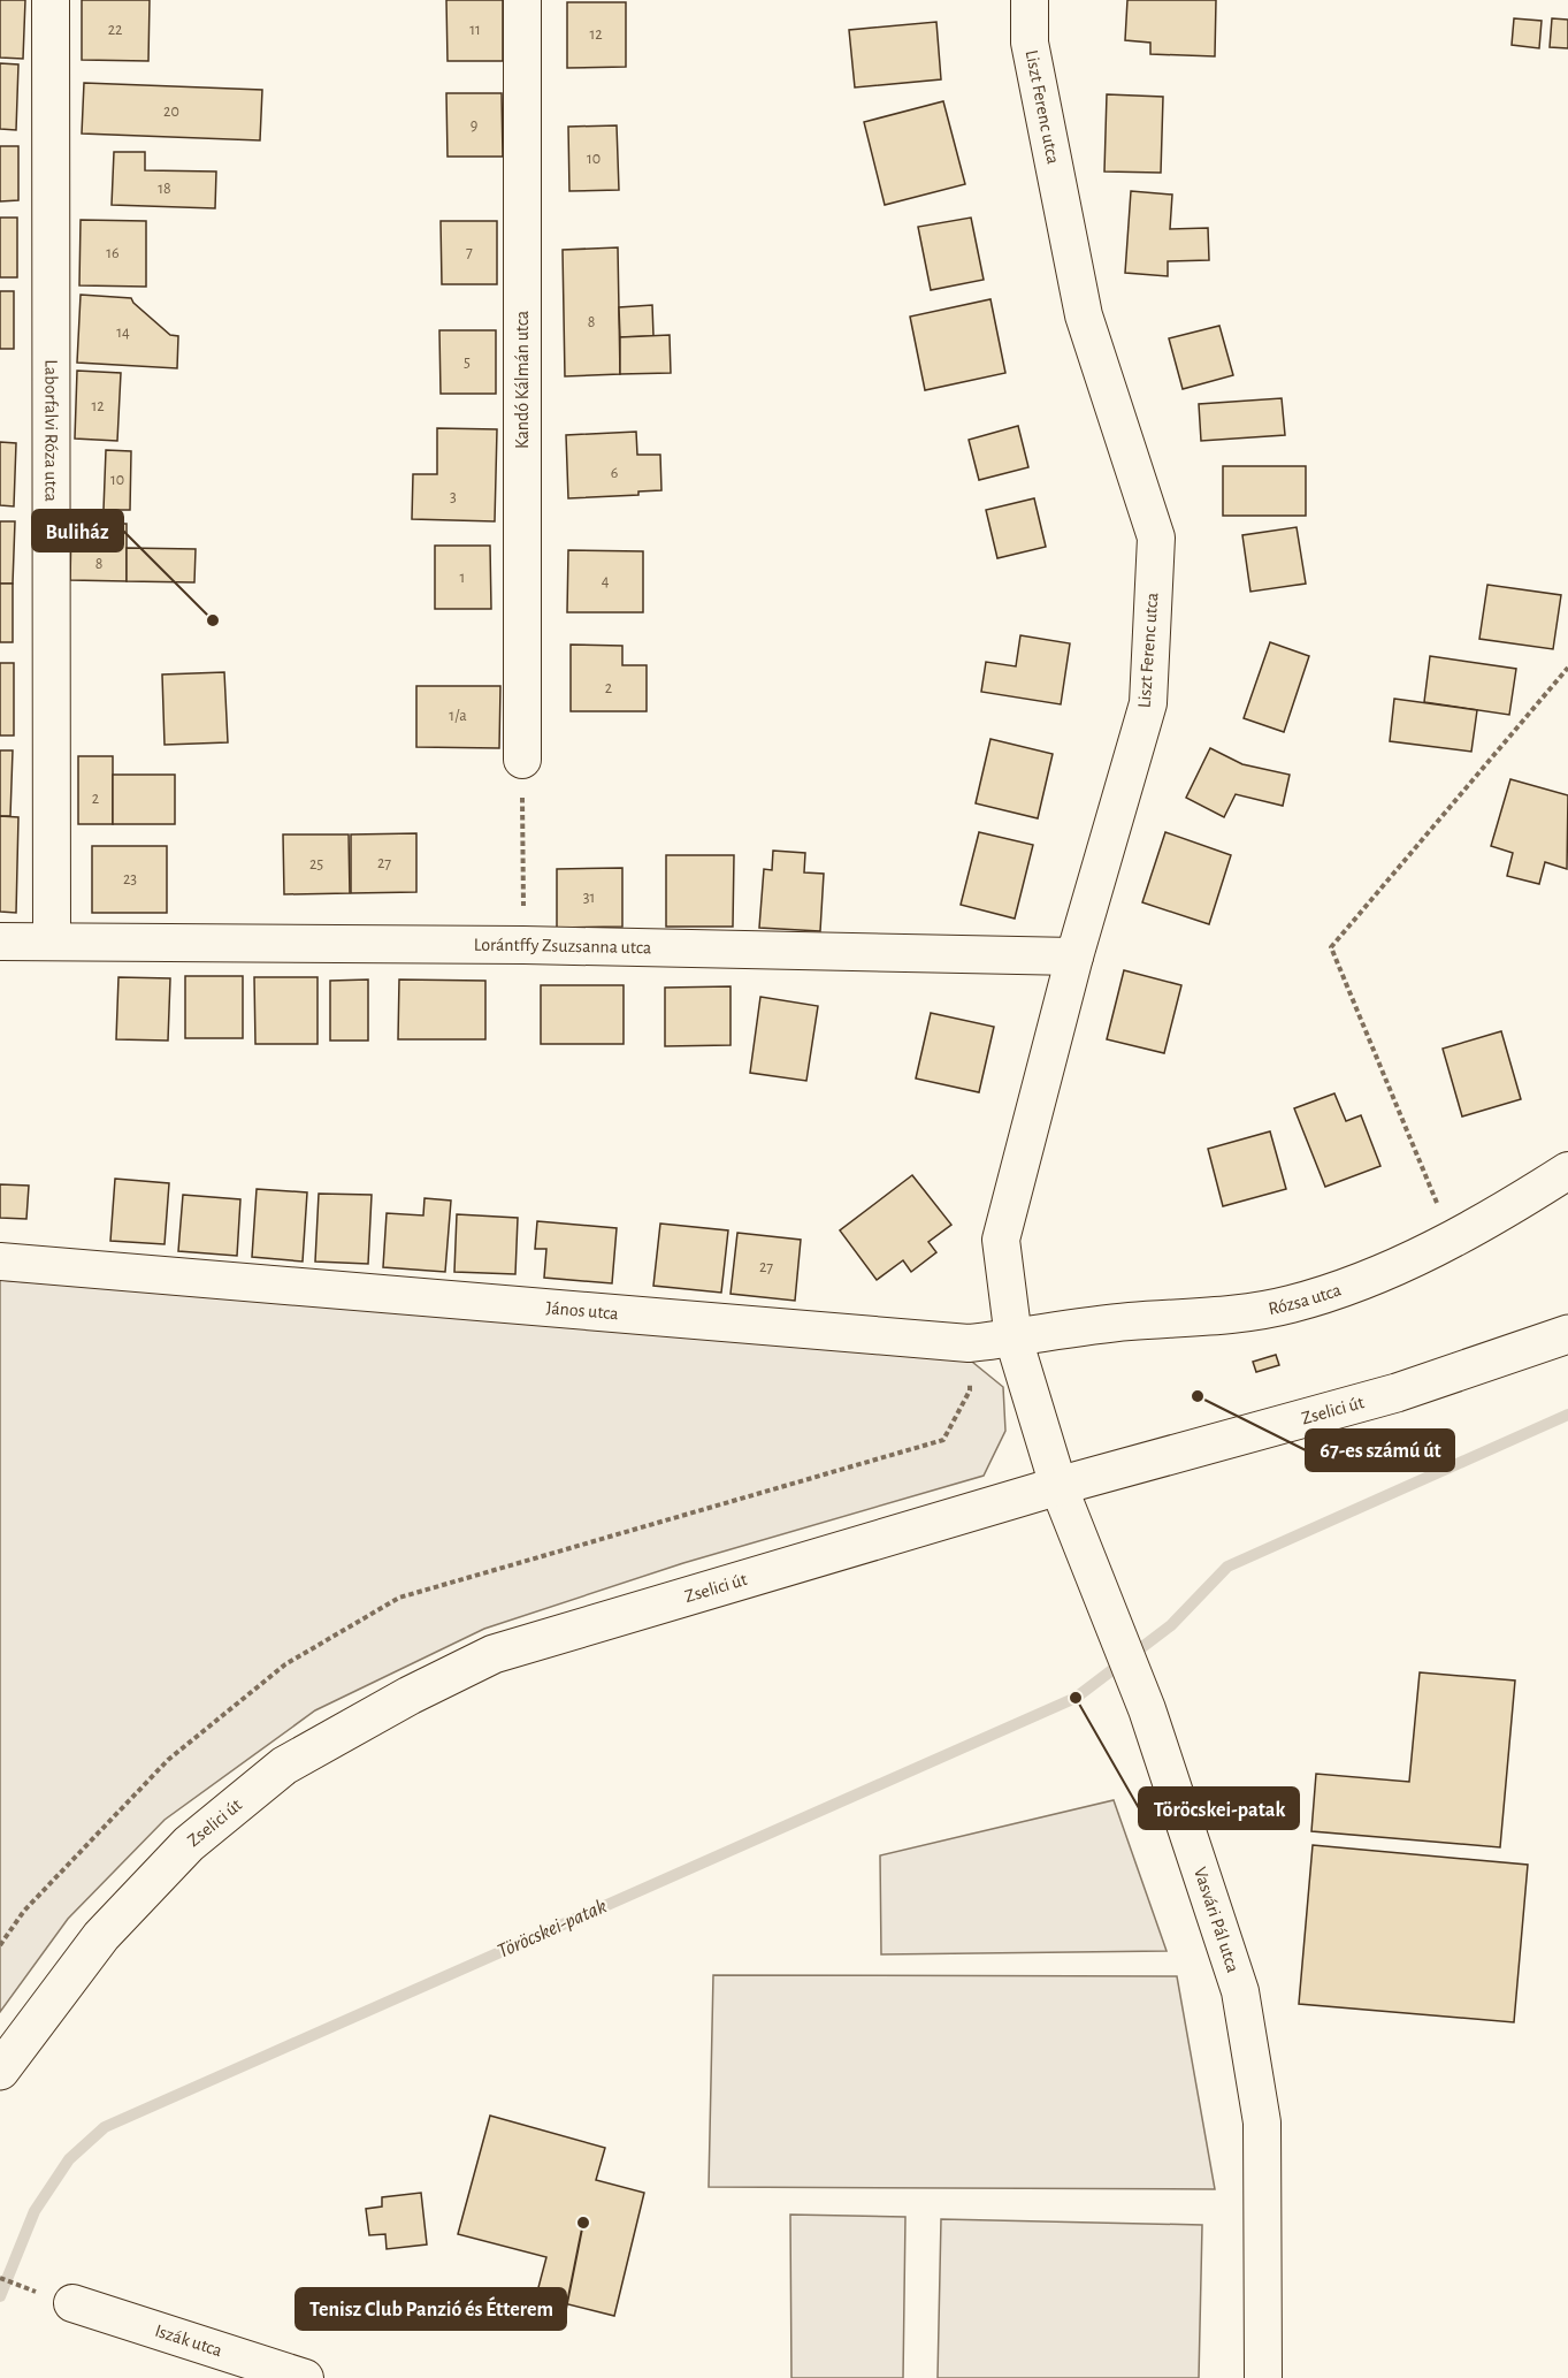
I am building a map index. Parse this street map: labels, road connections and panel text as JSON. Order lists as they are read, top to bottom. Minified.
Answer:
{"streets":{"main road":["Zselici út"],"street":["Liszt Ferenc utca","Kandó Kálmán utca","Laborfalvi Róza utca","Lorántffy Zsuzsanna utca","Rózsa utca","János utca","Vasvári Pál utca","Iszák utca"]},"crossings":[["Liszt Ferenc utca","Lorántffy Zsuzsanna utca"],["Liszt Ferenc utca","Rózsa utca"],["Liszt Ferenc utca","János utca"],["Laborfalvi Róza utca","Lorántffy Zsuzsanna utca"],["Rózsa utca","János utca"],["Zselici út","Vasvári Pál utca"]],"water":["Töröcskei-patak"],"places":["Buliház","67-es számú út","Töröcskei-patak","Tenisz Club Panzió és Étterem"],"house_numbers":["22","11","12","20","9","10","18","7","16","8","14","5","12","6","10","3","8","1","4","2","1/a","2","27","25","23","31","27"]}
